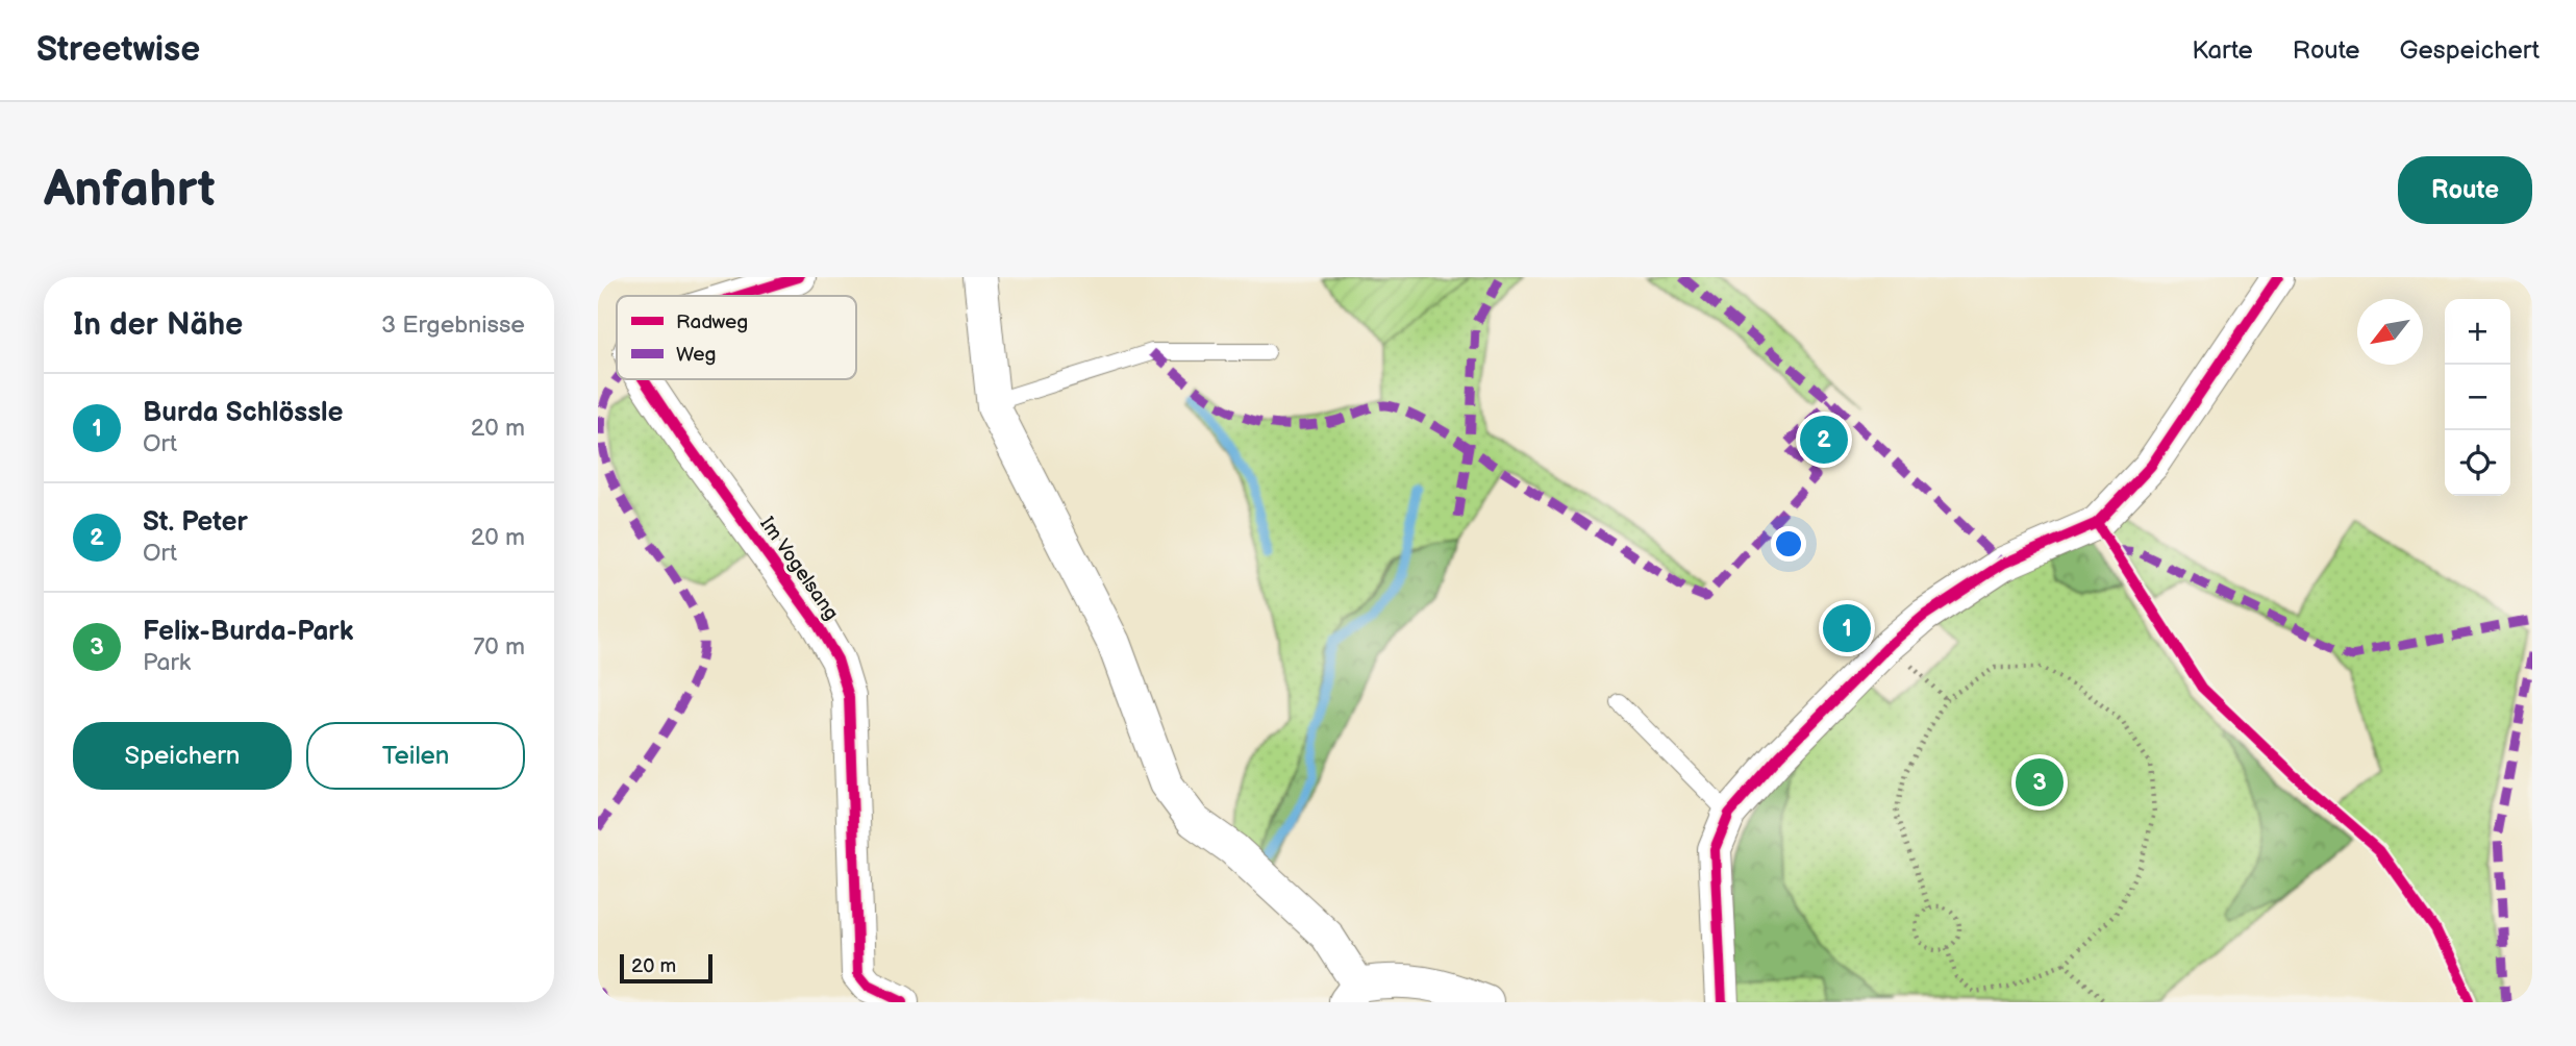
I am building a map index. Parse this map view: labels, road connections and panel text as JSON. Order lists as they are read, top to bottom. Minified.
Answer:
{"streets":{"street":["Im Vogelsang"]},"legend":["Radweg","Weg"],"scale_bar":"20 m","north":"bottom left","page":{"header":"Streetwise","nav":["Karte","Route","Gespeichert"],"buttons":["Route",["Speichern","Teilen"]],"title":"Anfahrt","heading":["In der Nähe","3 Ergebnisse"],"map_buttons":["+","−"],"list":[{"mark":"1","name":"Burda Schlössle","note":"Ort","value":"20 m"},{"mark":"2","name":"St. Peter","note":"Ort","value":"20 m"},{"mark":"3","name":"Felix-Burda-Park","note":"Park","value":"70 m"}],"pins":["2","1","3"],"scale":"20 m"}}
